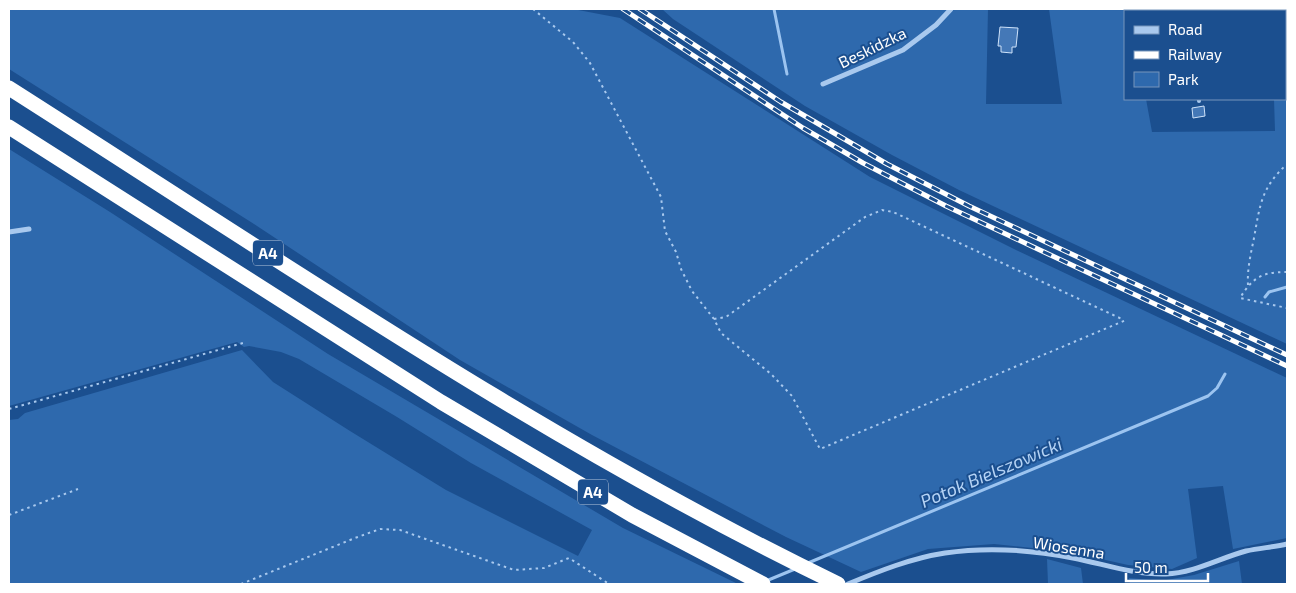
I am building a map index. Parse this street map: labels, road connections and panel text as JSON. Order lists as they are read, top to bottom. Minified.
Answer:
{"streets":{"highway":["A4"],"street":["Beskidzka","Wiosenna"]},"water":["Potok Bielszowicki"],"legend":["Road","Railway","Park"],"scale_bar":"50 m"}
